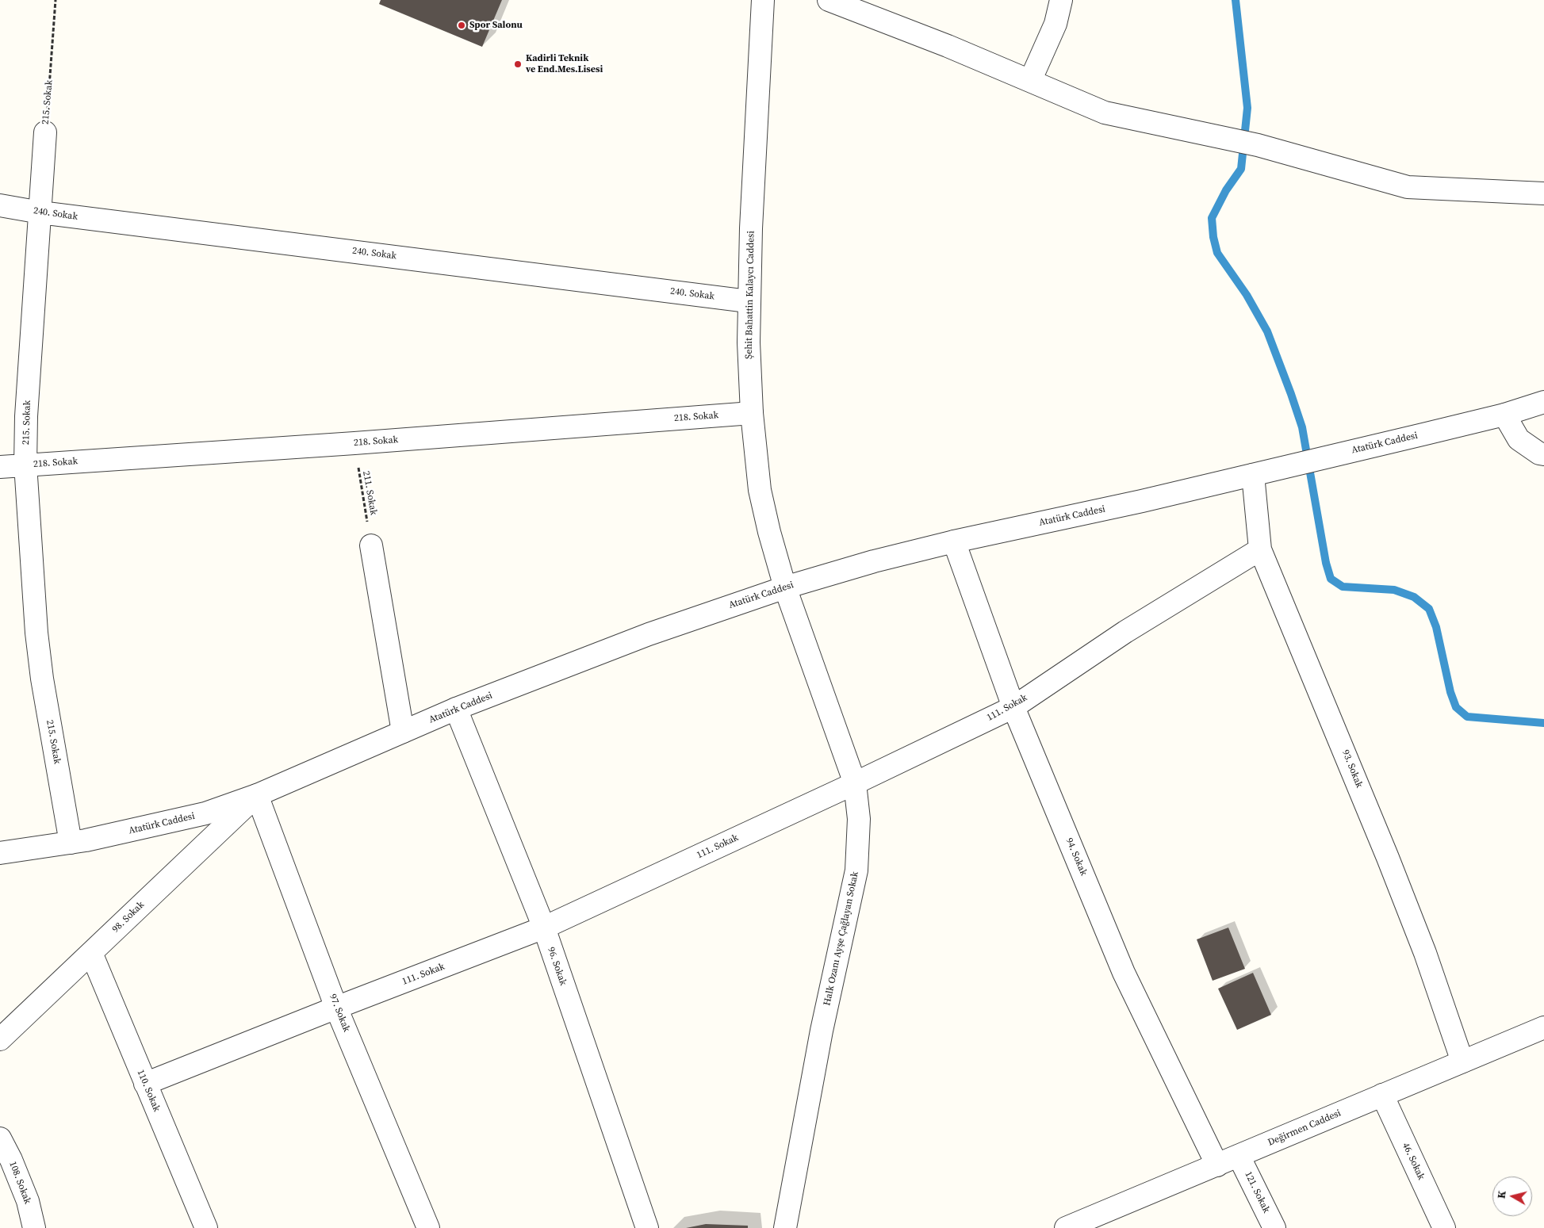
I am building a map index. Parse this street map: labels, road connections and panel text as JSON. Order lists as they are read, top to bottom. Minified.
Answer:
{"streets":{"street":["215. Sokak","240. Sokak","Şehit Bahattin Kalaycı Caddesi","218. Sokak","Atatürk Caddesi","111. Sokak","93. Sokak","94. Sokak","98. Sokak","Halk Ozanı Ayşe Çağlayan Sokak","96. Sokak","97. Sokak","110. Sokak","Değirmen Caddesi","46. Sokak","108. Sokak","121. Sokak"],"path":["211. Sokak"]},"crossings":[["215. Sokak","240. Sokak"],["215. Sokak","218. Sokak"],["215. Sokak","Atatürk Caddesi"],["240. Sokak","Şehit Bahattin Kalaycı Caddesi"],["Şehit Bahattin Kalaycı Caddesi","218. Sokak"],["Şehit Bahattin Kalaycı Caddesi","Atatürk Caddesi"],["Şehit Bahattin Kalaycı Caddesi","Halk Ozanı Ayşe Çağlayan Sokak"],["218. Sokak","211. Sokak"],["Atatürk Caddesi","93. Sokak"],["Atatürk Caddesi","94. Sokak"],["Atatürk Caddesi","98. Sokak"],["Atatürk Caddesi","Halk Ozanı Ayşe Çağlayan Sokak"],["Atatürk Caddesi","96. Sokak"],["Atatürk Caddesi","97. Sokak"],["111. Sokak","93. Sokak"],["111. Sokak","94. Sokak"],["111. Sokak","Halk Ozanı Ayşe Çağlayan Sokak"],["111. Sokak","96. Sokak"],["111. Sokak","97. Sokak"],["111. Sokak","110. Sokak"],["93. Sokak","Değirmen Caddesi"],["94. Sokak","Değirmen Caddesi"],["98. Sokak","97. Sokak"],["98. Sokak","110. Sokak"],["Değirmen Caddesi","46. Sokak"],["Değirmen Caddesi","121. Sokak"]],"places":["Spor Salonu","Kadirli Teknik ve End.Mes.Lisesi"],"north":"left"}
